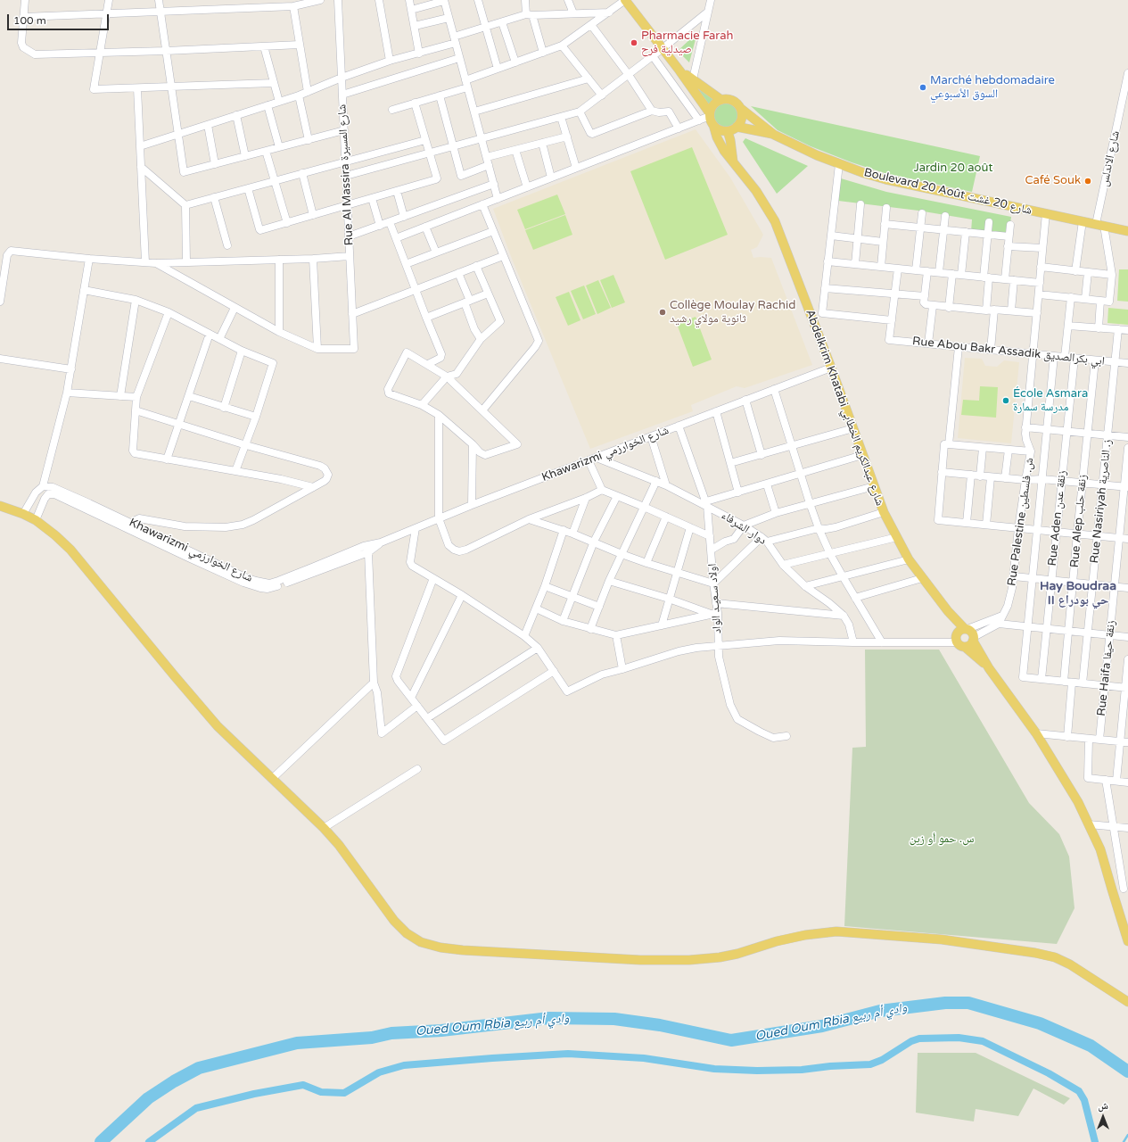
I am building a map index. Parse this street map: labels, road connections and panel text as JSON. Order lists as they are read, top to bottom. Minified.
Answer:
{"streets":{"main road":["Boulevard 20 Août شارع 20 غشت","Abdelkrim Khatabi شارع عبدالكريم الخطابي"],"street":["شارع الاندلس","Rue Al Massira شارع المسيرة","Rue Abou Bakr Assadik ابي بكرالصديق","Khawarizmi شارع الخوارزمي","Rue Nasiriyah ز. الناصرية","Rue Aden زنقة عدن","Rue Alep زنقة حلب","Rue Palestine ش. فلسطين","دوار الشرفاء","اولاد سـعيـد الواد","Rue Haifa زنقة حيفا"]},"crossings":[["شارع الاندلس","Boulevard 20 Août شارع 20 غشت"],["Boulevard 20 Août شارع 20 غشت","Rue Palestine ش. فلسطين"],["Rue Abou Bakr Assadik ابي بكرالصديق","Rue Nasiriyah ز. الناصرية"],["Rue Abou Bakr Assadik ابي بكرالصديق","Rue Aden زنقة عدن"],["Rue Abou Bakr Assadik ابي بكرالصديق","Rue Alep زنقة حلب"],["Rue Abou Bakr Assadik ابي بكرالصديق","Rue Palestine ش. فلسطين"],["Abdelkrim Khatabi شارع عبدالكريم الخطابي","Khawarizmi شارع الخوارزمي"],["Khawarizmi شارع الخوارزمي","دوار الشرفاء"],["Khawarizmi شارع الخوارزمي","اولاد سـعيـد الواد"],["دوار الشرفاء","اولاد سـعيـد الواد"]],"districts":["Hay Boudraa II حي بودراع"],"water":["Oued Oum Rbia وادي أم ربيع"],"parks":["Jardin 20 août","س. حمو أو زين"],"places":["Pharmacie Farah صيدلية فرح","Marché hebdomadaire السوق الأسبوعي","Café Souk","Collège Moulay Rachid ثانوية مولاي رشيد","École Asmara مدرسة سمارة"],"scale_bar":"100 m","north":"top"}
